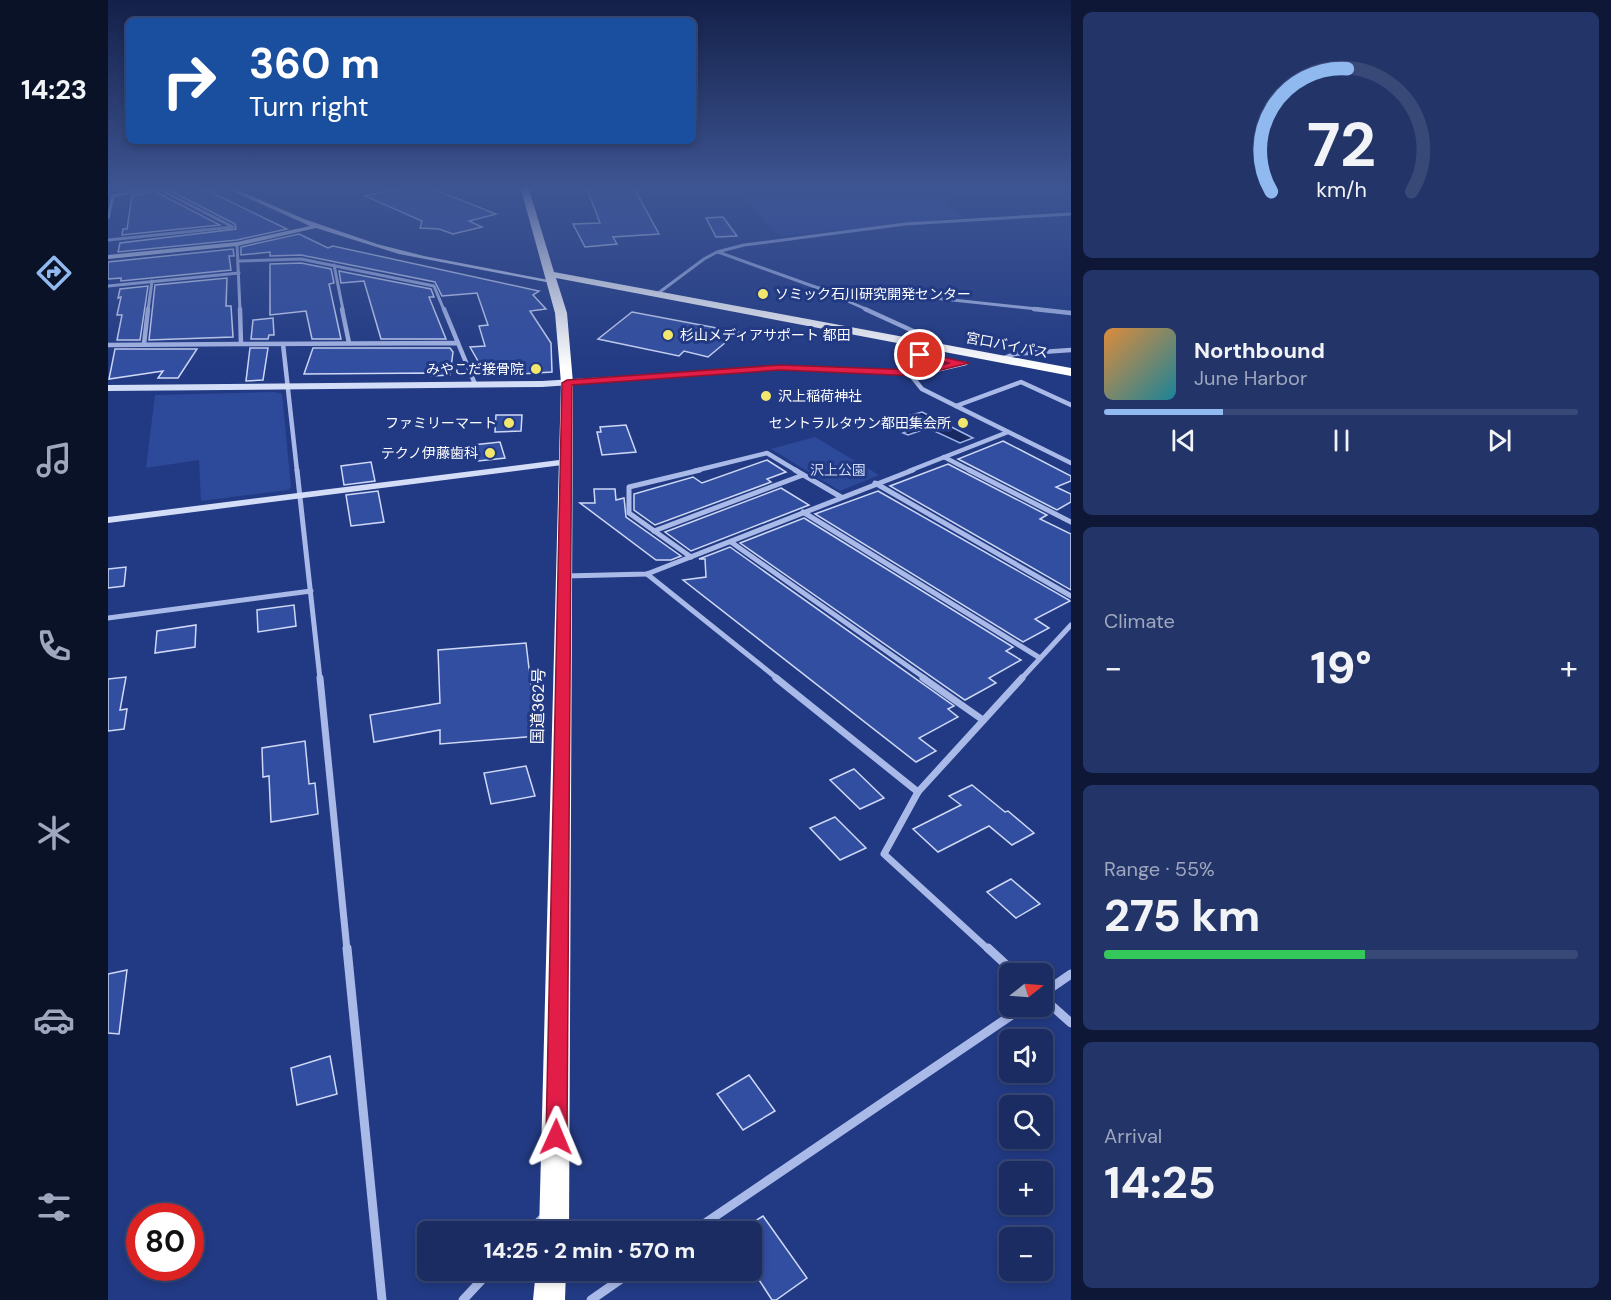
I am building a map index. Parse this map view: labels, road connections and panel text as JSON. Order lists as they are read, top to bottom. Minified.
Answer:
{"streets":{"highway":["宮口バイパス","国道362号"]},"crossings":[["宮口バイパス","国道362号"]],"parks":["沢上公園"],"places":["ソミック石川研究開発センター","杉山メディアサポート 都田","みやこだ接骨院","沢上稲荷神社","ファミリーマート","セントラルタウン都田集会所","テクノ伊藤歯科"],"north":"right","page":{"tabs":"14:23","turn":["360 m","Turn right"],"song":["Northbound","June Harbor"],"tile":["Climate",["Range · 55%","275 km"],["Arrival","14:25"]],"heat":["−","19°","+"],"map_buttons":["+","−"],"limit":"80","trip":"14:25 · 2 min · 570 m","gauge":["72","km/h"]}}
